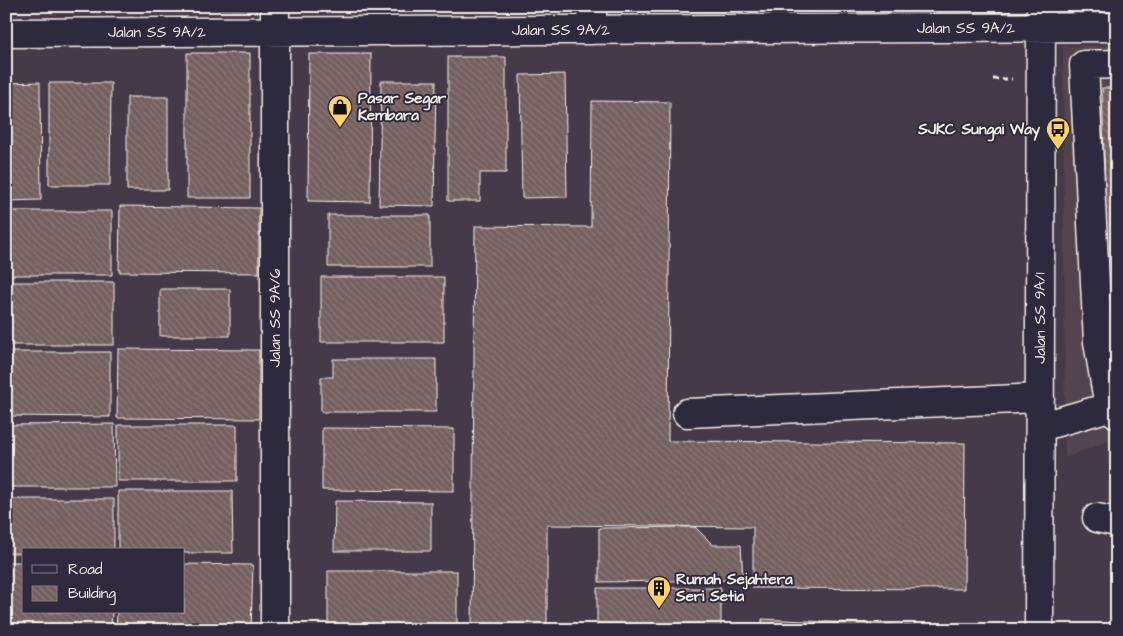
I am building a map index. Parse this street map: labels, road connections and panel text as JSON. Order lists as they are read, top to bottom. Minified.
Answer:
{"streets":{"street":["Jalan SS 9A/2","Jalan SS 9A/6","Jalan SS 9A/1"]},"crossings":[["Jalan SS 9A/2","Jalan SS 9A/6"],["Jalan SS 9A/2","Jalan SS 9A/1"]],"places":{"shop":["Pasar Segar Kembara"],"bus stop":["SJKC Sungai Way"],"building":["Rumah Sejahtera Seri Setia"]},"legend":["Road","Building"]}
